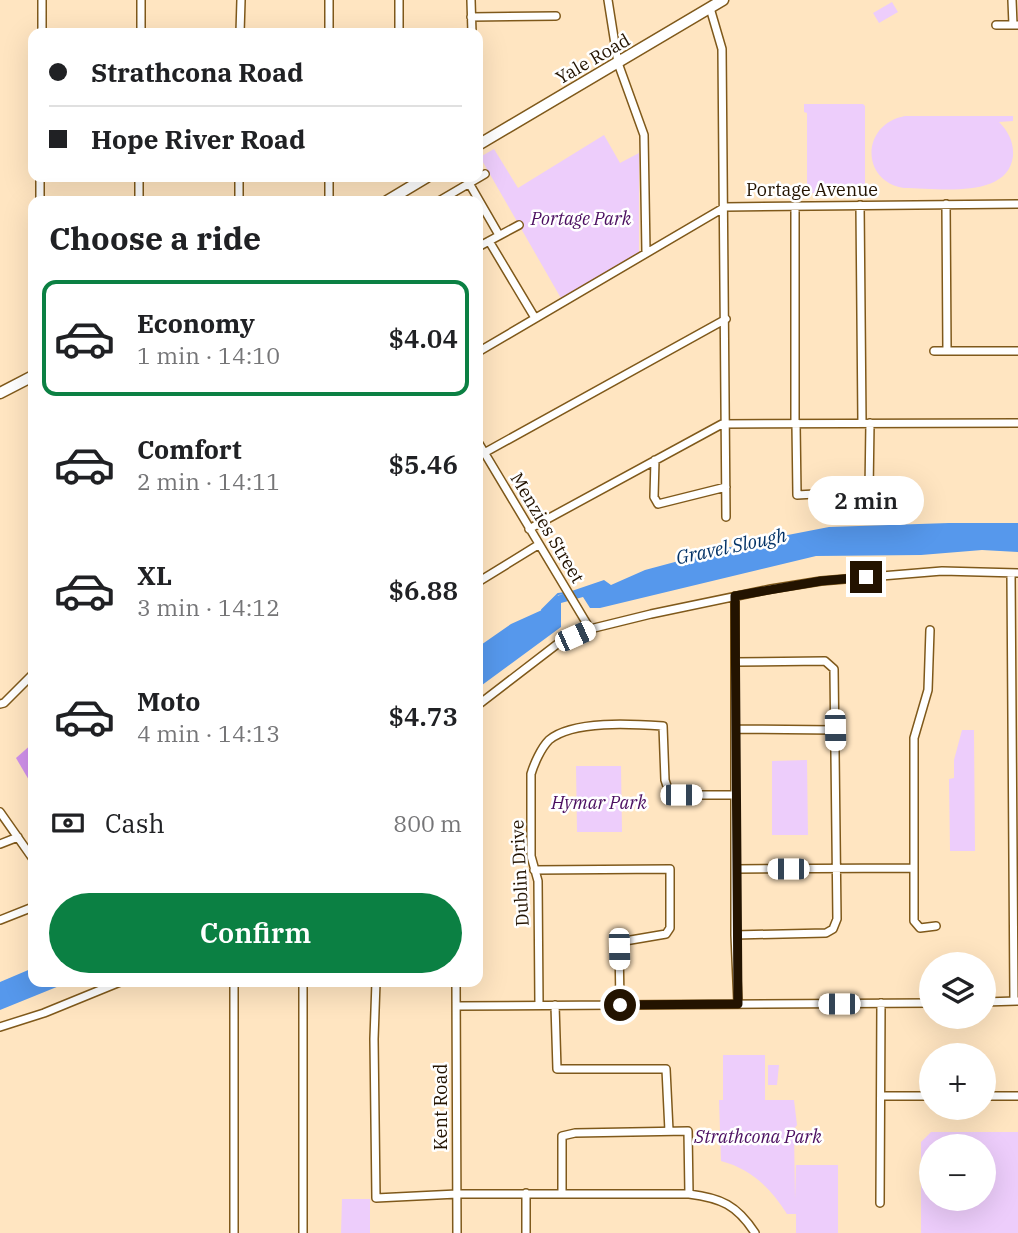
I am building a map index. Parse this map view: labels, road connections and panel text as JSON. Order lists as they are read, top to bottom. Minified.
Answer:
{"streets":{"main road":["Yale Road"],"street":["Portage Avenue","Menzies Street","Dublin Drive","Kent Road"]},"water":["Gravel Slough"],"parks":["Portage Park","Hymar Park","Strathcona Park"],"page":{"banner":["Strathcona Road","Hope River Road"],"heading":"Choose a ride","list":[{"name":"Economy","note":"1 min · 14:10","value":"$4.04"},{"name":"Comfort","note":"2 min · 14:11","value":"$5.46"},{"name":"XL","note":"3 min · 14:12","value":"$6.88"},{"name":"Moto","note":"4 min · 14:13","value":"$4.73"}],"bubble":"2 min","pay":["Cash","800 m"],"buttons":"Confirm","map_buttons":["+","−"]}}
